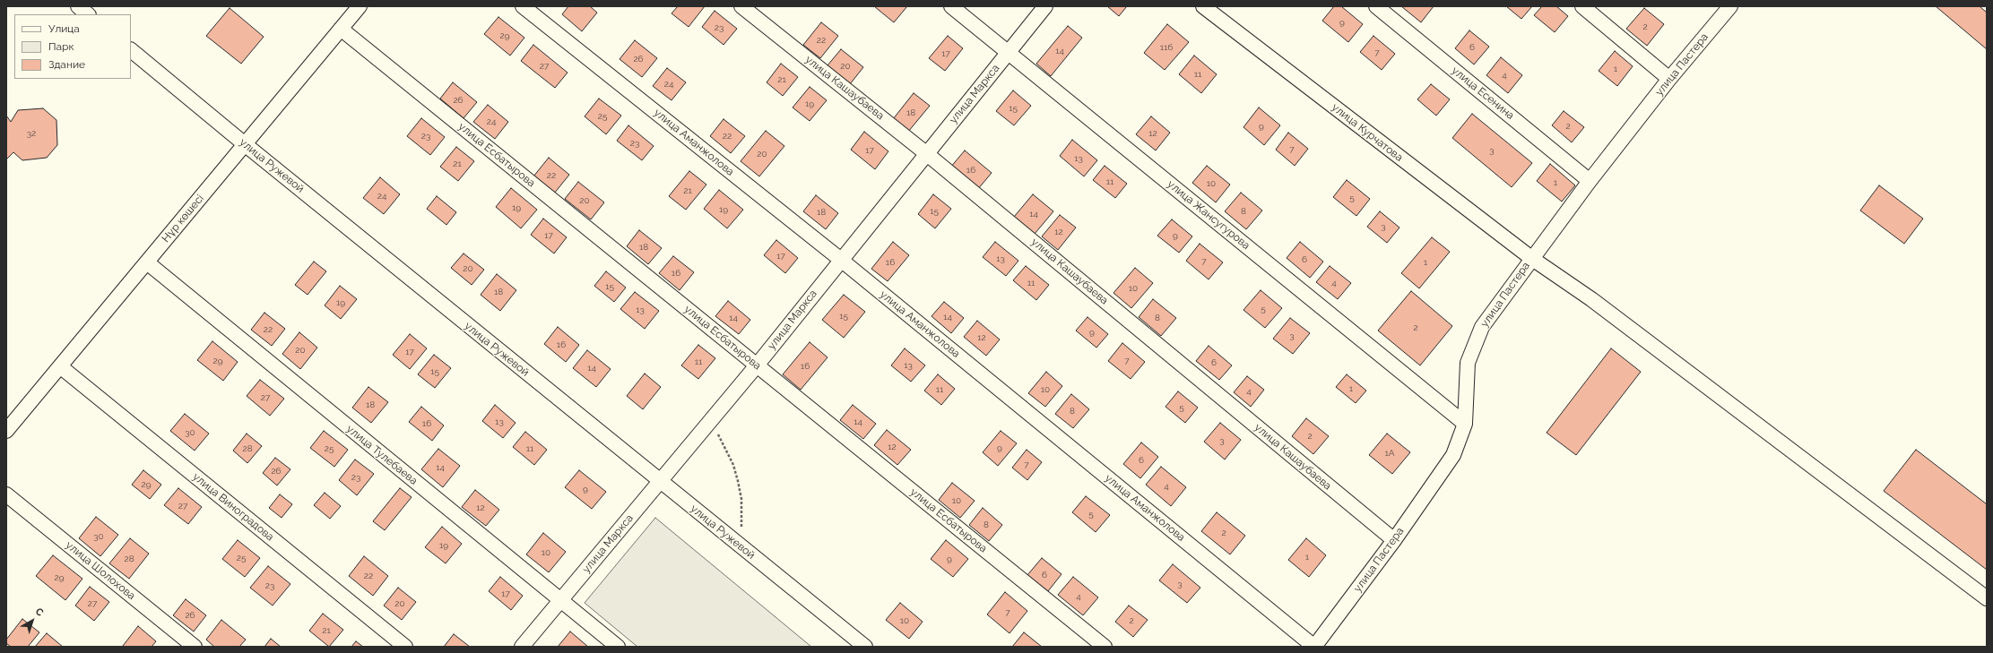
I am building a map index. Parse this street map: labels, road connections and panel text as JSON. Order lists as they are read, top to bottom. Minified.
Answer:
{"streets":{"street":["улица Пастера","улица Кашаубаева","улица Есенина","улица Маркса","улица Курчатова","улица Аманжолова","улица Есбатырова","улица Ружевой","улица Жансугурова","Нұр көшесі","улица Тулебаева","улица Виноградова","улица Шолохова"]},"crossings":[["улица Пастера","улица Кашаубаева"],["улица Пастера","улица Есенина"],["улица Пастера","улица Курчатова"],["улица Пастера","улица Аманжолова"],["улица Пастера","улица Жансугурова"],["улица Кашаубаева","улица Маркса"],["улица Маркса","улица Аманжолова"],["улица Маркса","улица Есбатырова"],["улица Маркса","улица Ружевой"],["улица Маркса","улица Жансугурова"],["улица Маркса","улица Тулебаева"],["улица Есбатырова","Нұр көшесі"],["улица Ружевой","Нұр көшесі"],["Нұр көшесі","улица Тулебаева"],["Нұр көшесі","улица Виноградова"]],"house_numbers":["9","2","23","29","22","11б","6","14","7","17","26","27","20","1","11","4","21","24","26","19","15","18","25","24","9","2","32","12","23","22","23","7","17","3","20","13","21","16","22","11","1","10","21","24","5","20","19","19","15","8","18","14","3","12","17","9","18","17","13","6","7","16","1","20","16","11","4","15","10","18","19","5","13","15","14","14","8","2","22","9","3","12","16","20","17","29","7","11","6","13","16","14","15","1","11","10","4","27","18","5","8","13","14","16","30","2","3","12","9","28","25","11","1А","6","7","14","26","23","29","4","9","10","27","12","5","8","2","30","19","10","1","25","28","9","6","22","29","3","23","17","4","27","20","7","26","10","2","21"],"legend":["Улица","Парк","Здание"],"north":"top right"}
